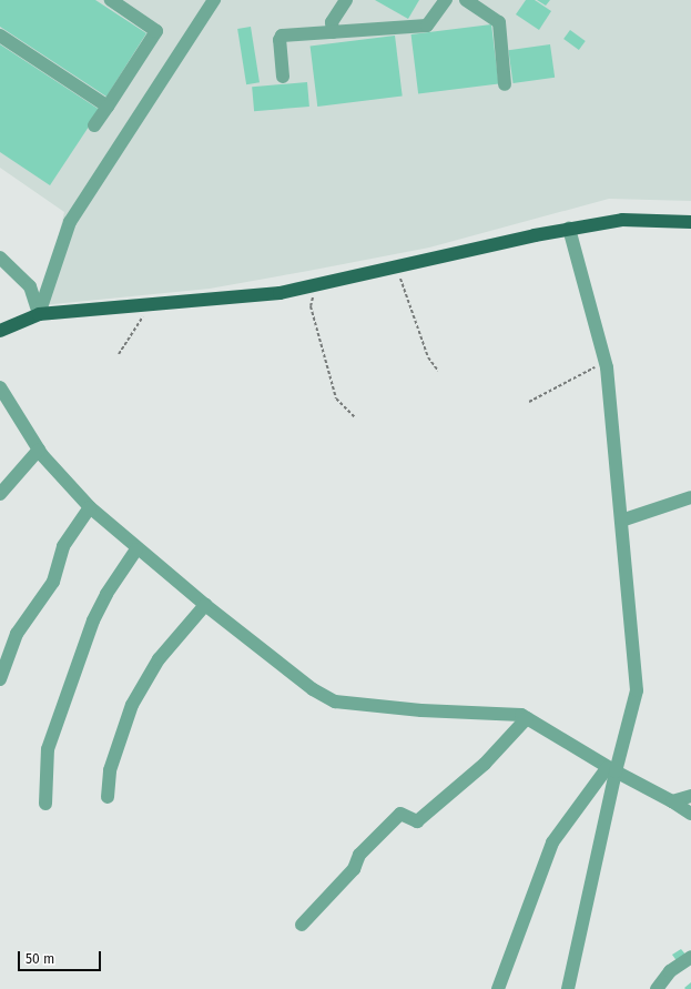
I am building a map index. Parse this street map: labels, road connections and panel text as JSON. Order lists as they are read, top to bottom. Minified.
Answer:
{"scale_bar":"50 m"}
